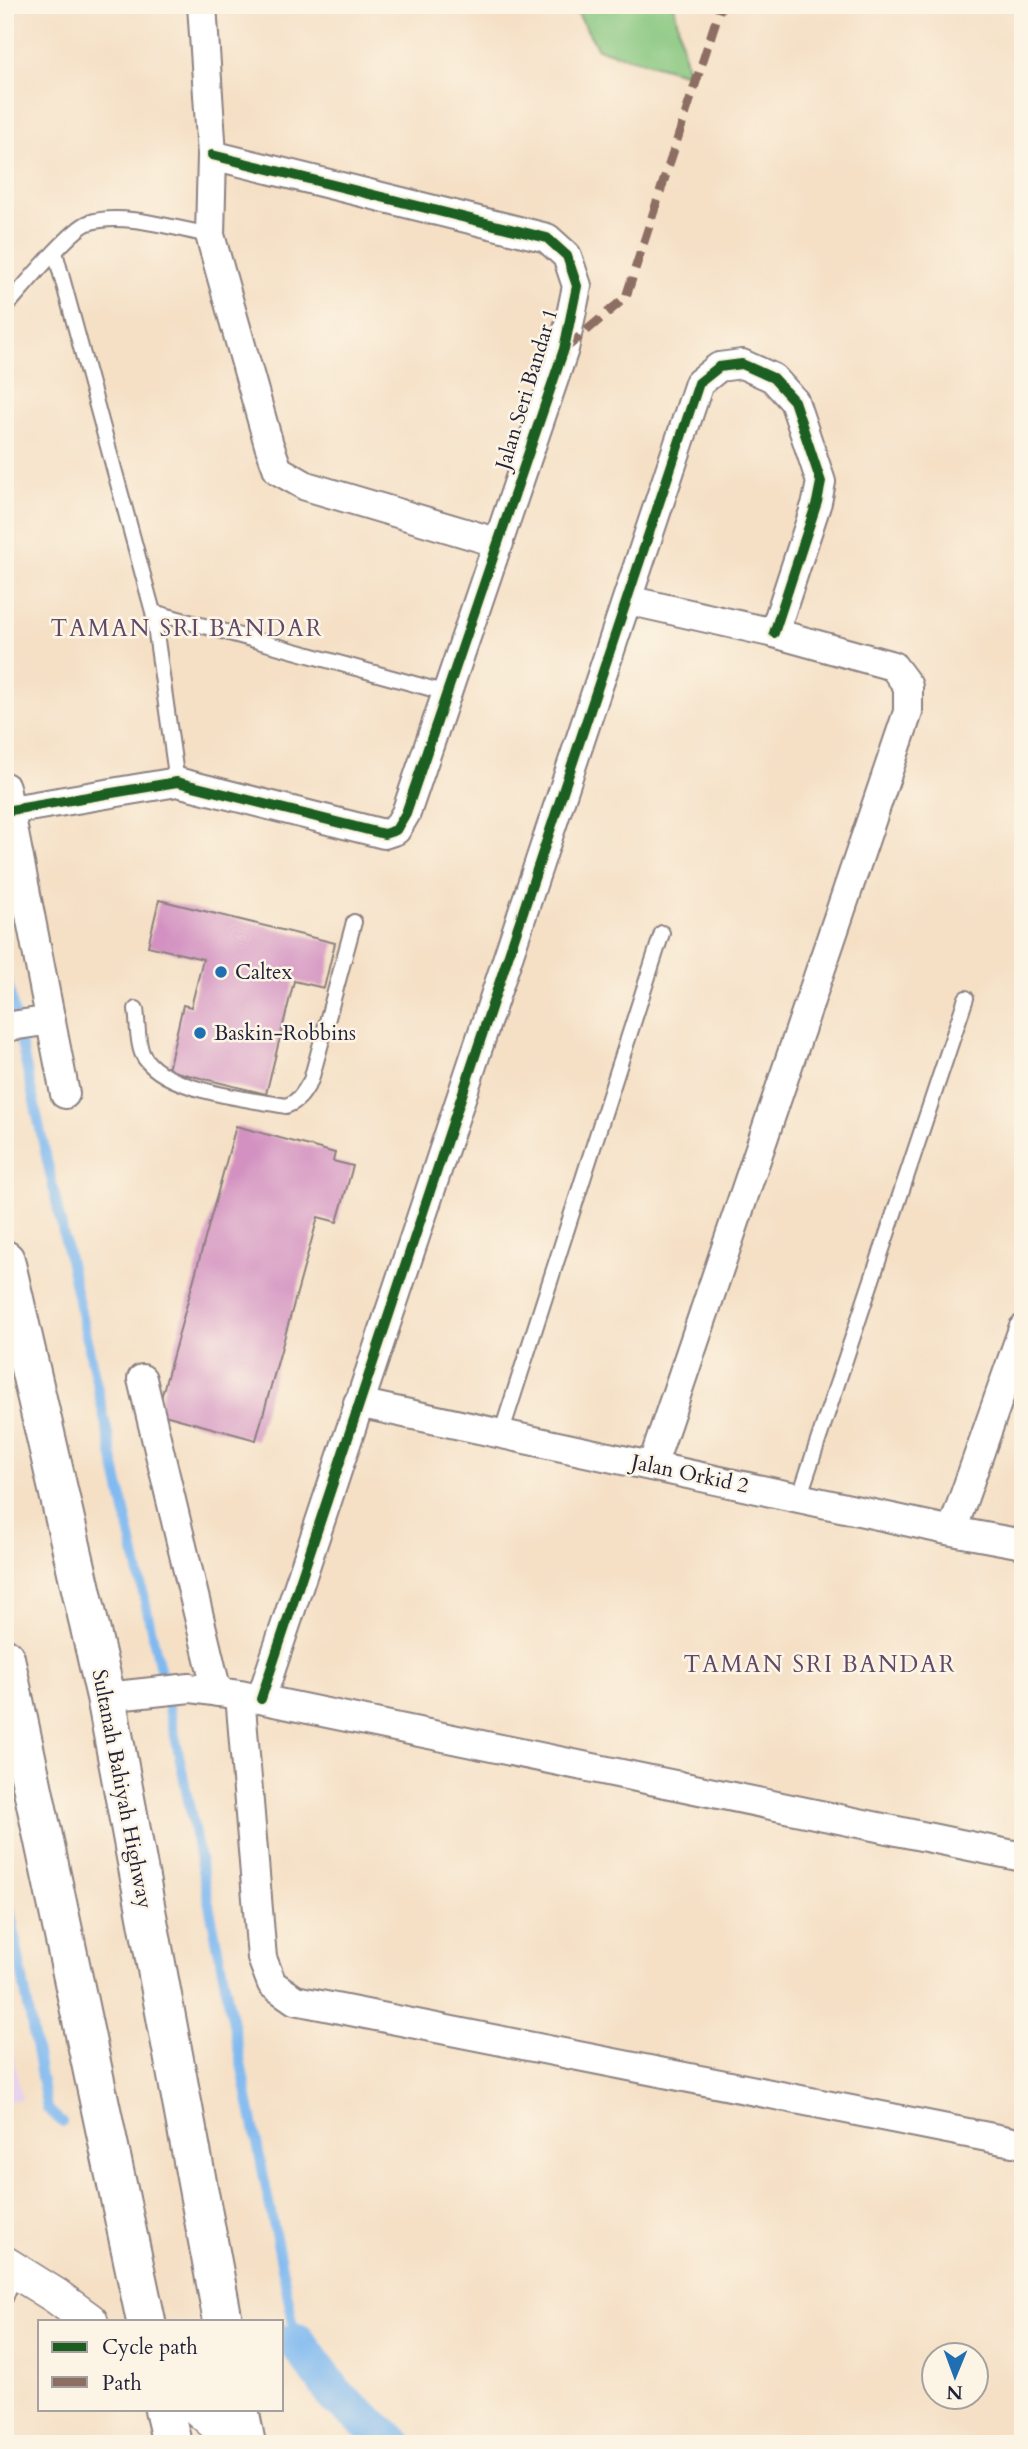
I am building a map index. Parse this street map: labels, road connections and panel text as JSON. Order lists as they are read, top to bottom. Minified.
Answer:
{"streets":{"main road":["Sultanah Bahiyah Highway"],"street":["Jalan Seri Bandar 1","Jalan Orkid 2"]},"districts":["TAMAN SRI BANDAR","TAMAN SRI BANDAR"],"places":["Caltex","Baskin-Robbins"],"legend":["Cycle path","Path"],"north":"bottom"}
